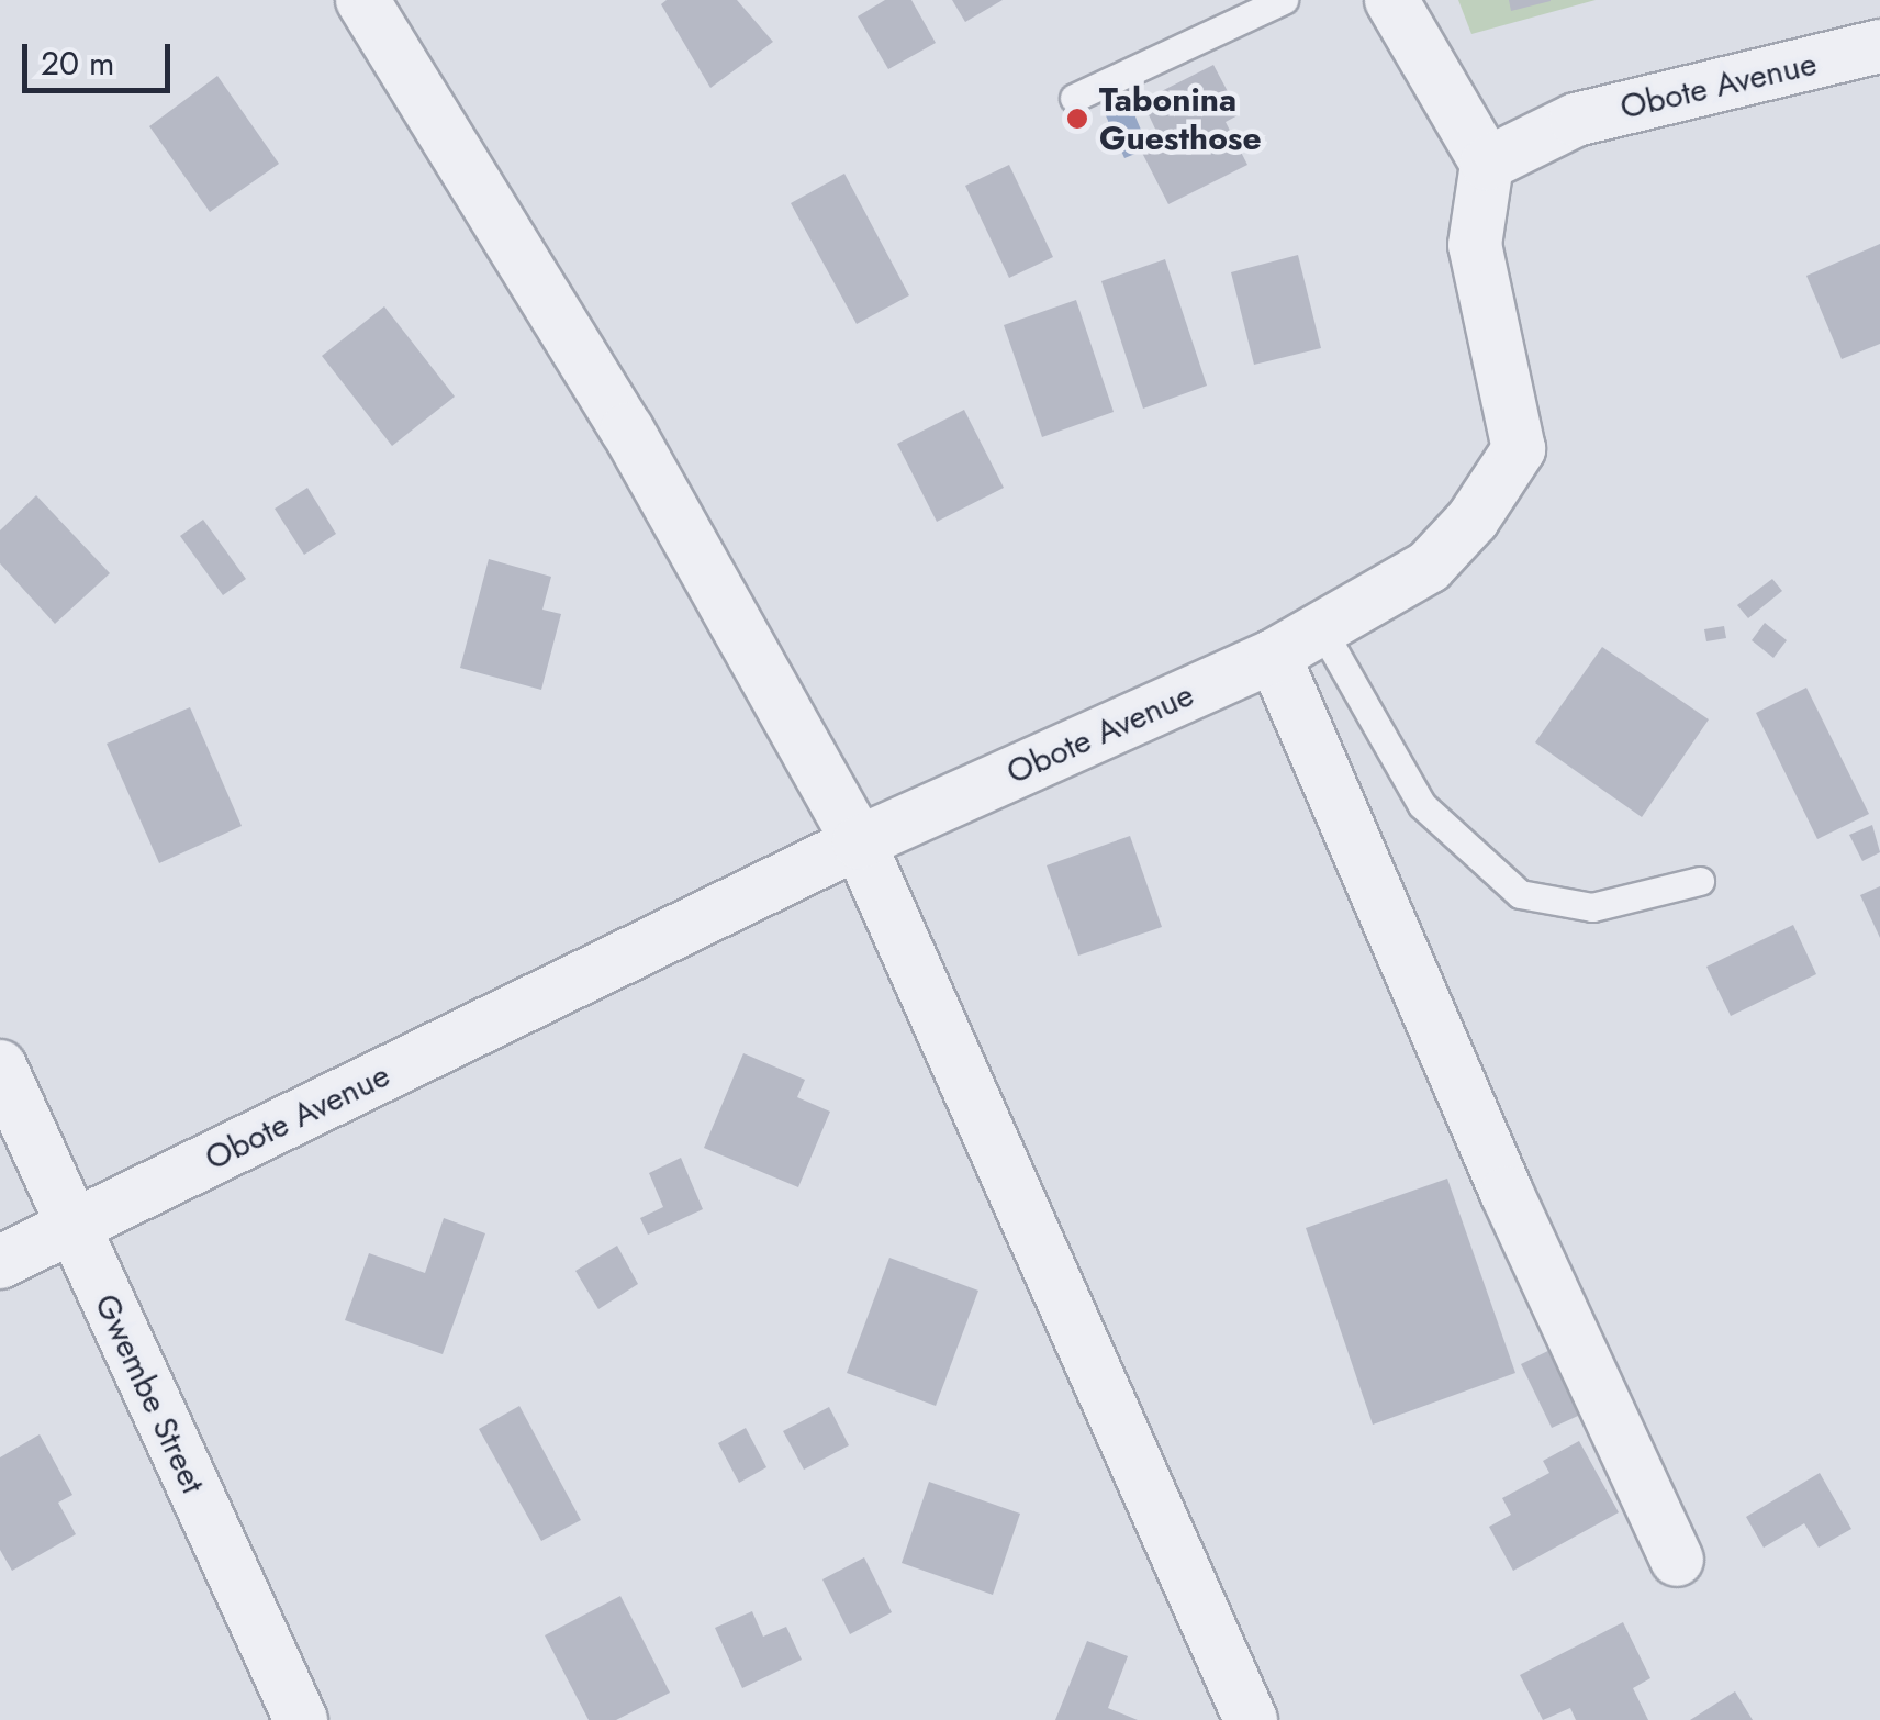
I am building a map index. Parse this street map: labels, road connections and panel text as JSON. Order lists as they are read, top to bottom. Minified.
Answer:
{"streets":{"street":["Obote Avenue","Gwembe Street"]},"crossings":[["Obote Avenue","Gwembe Street"]],"places":["Tabonina Guesthose"],"scale_bar":"20 m"}
